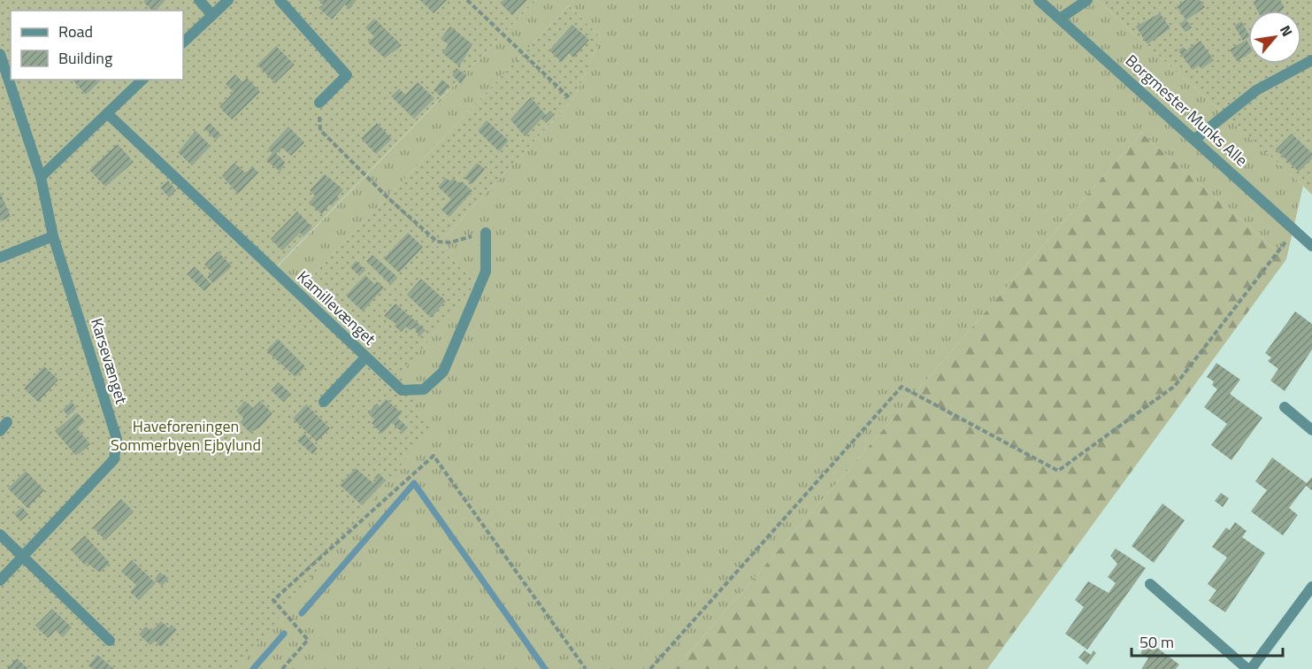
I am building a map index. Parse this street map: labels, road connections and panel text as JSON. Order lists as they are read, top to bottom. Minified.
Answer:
{"streets":{"street":["Borgmester Munks Alle","Kamillevænget","Karsevænget"]},"parks":["Haveforeningen Sommerbyen Ejbylund"],"legend":["Road","Building"],"scale_bar":"50 m","north":"top right"}
